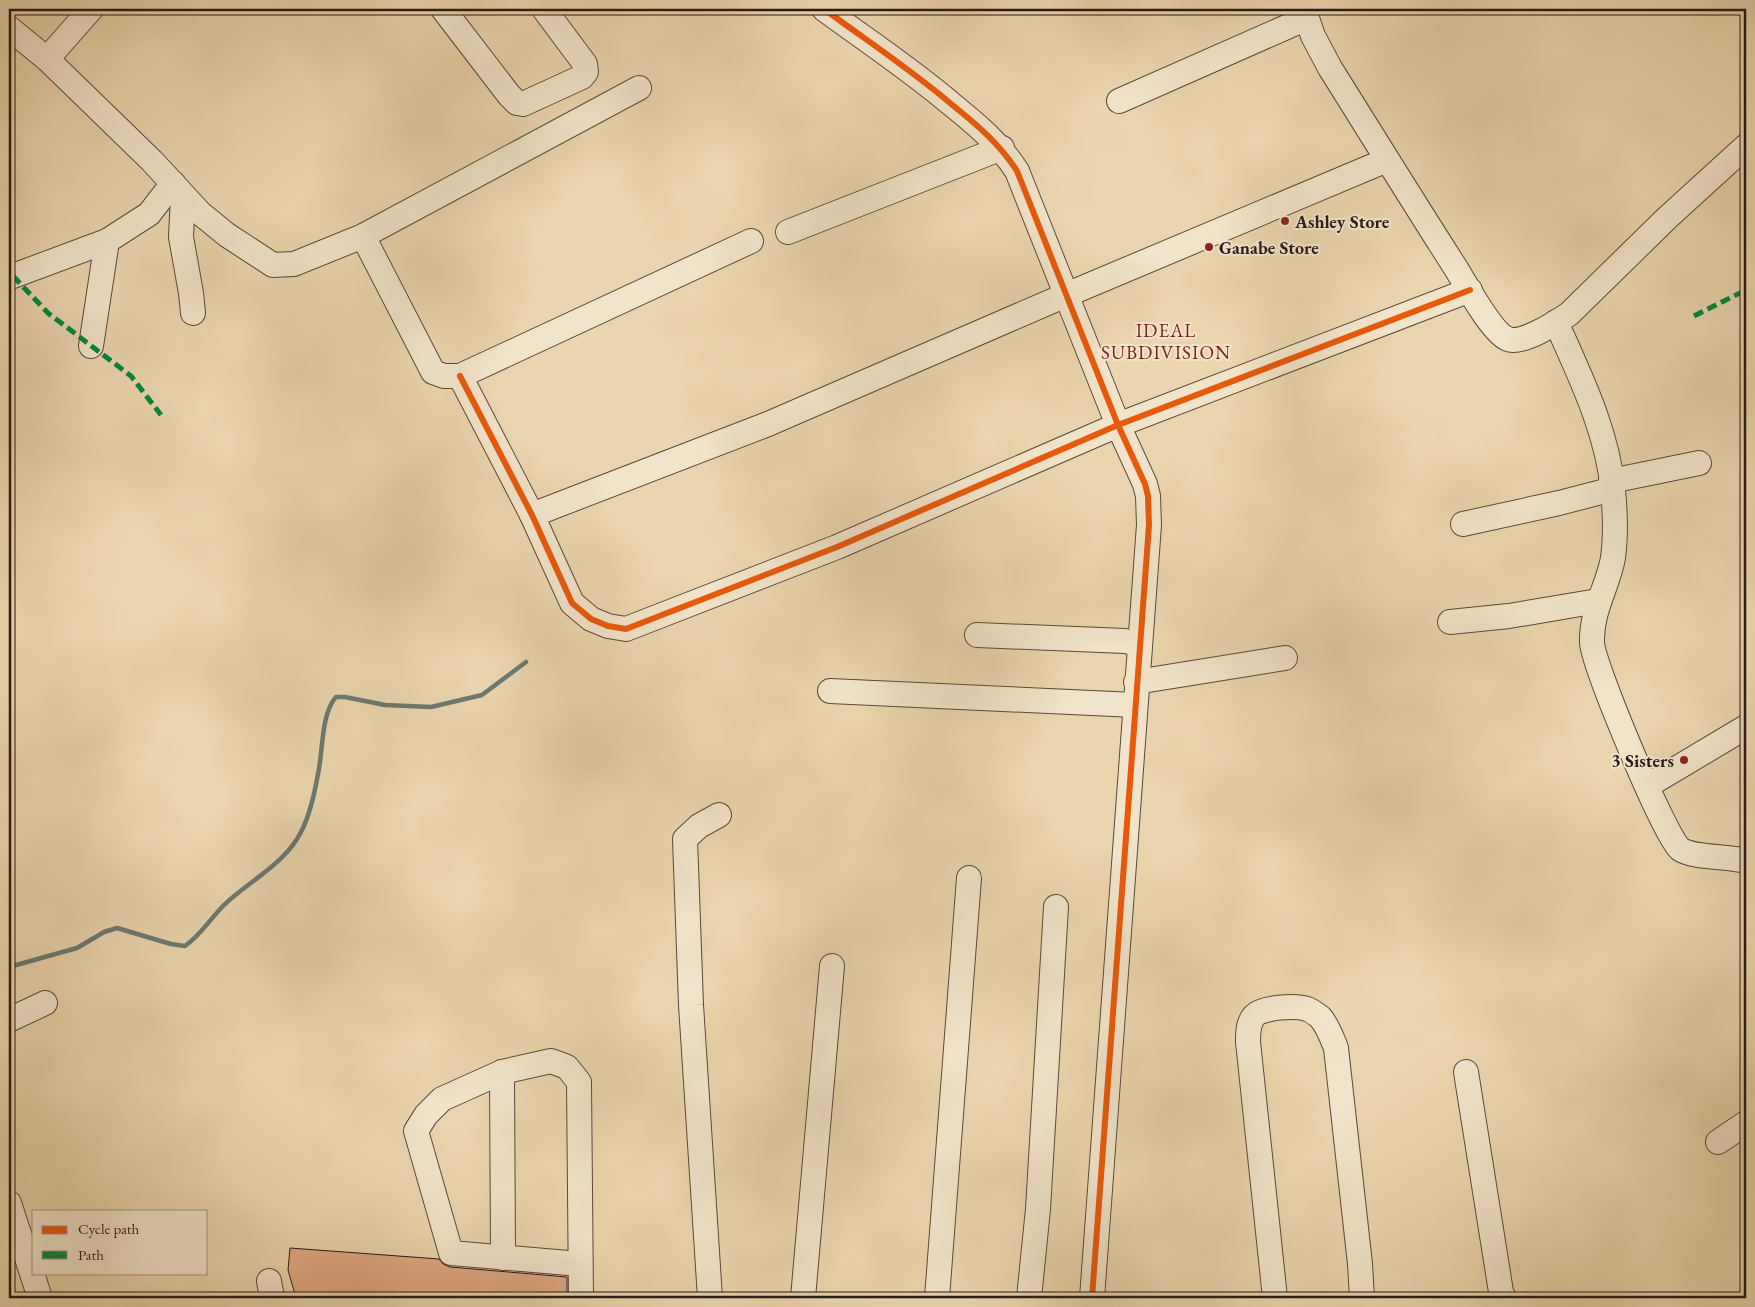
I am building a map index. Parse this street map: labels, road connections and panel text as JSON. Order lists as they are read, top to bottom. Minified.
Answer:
{"districts":["IDEAL SUBDIVISION"],"places":["Ashley Store","Ganabe Store","3 Sisters"],"legend":["Cycle path","Path"]}
